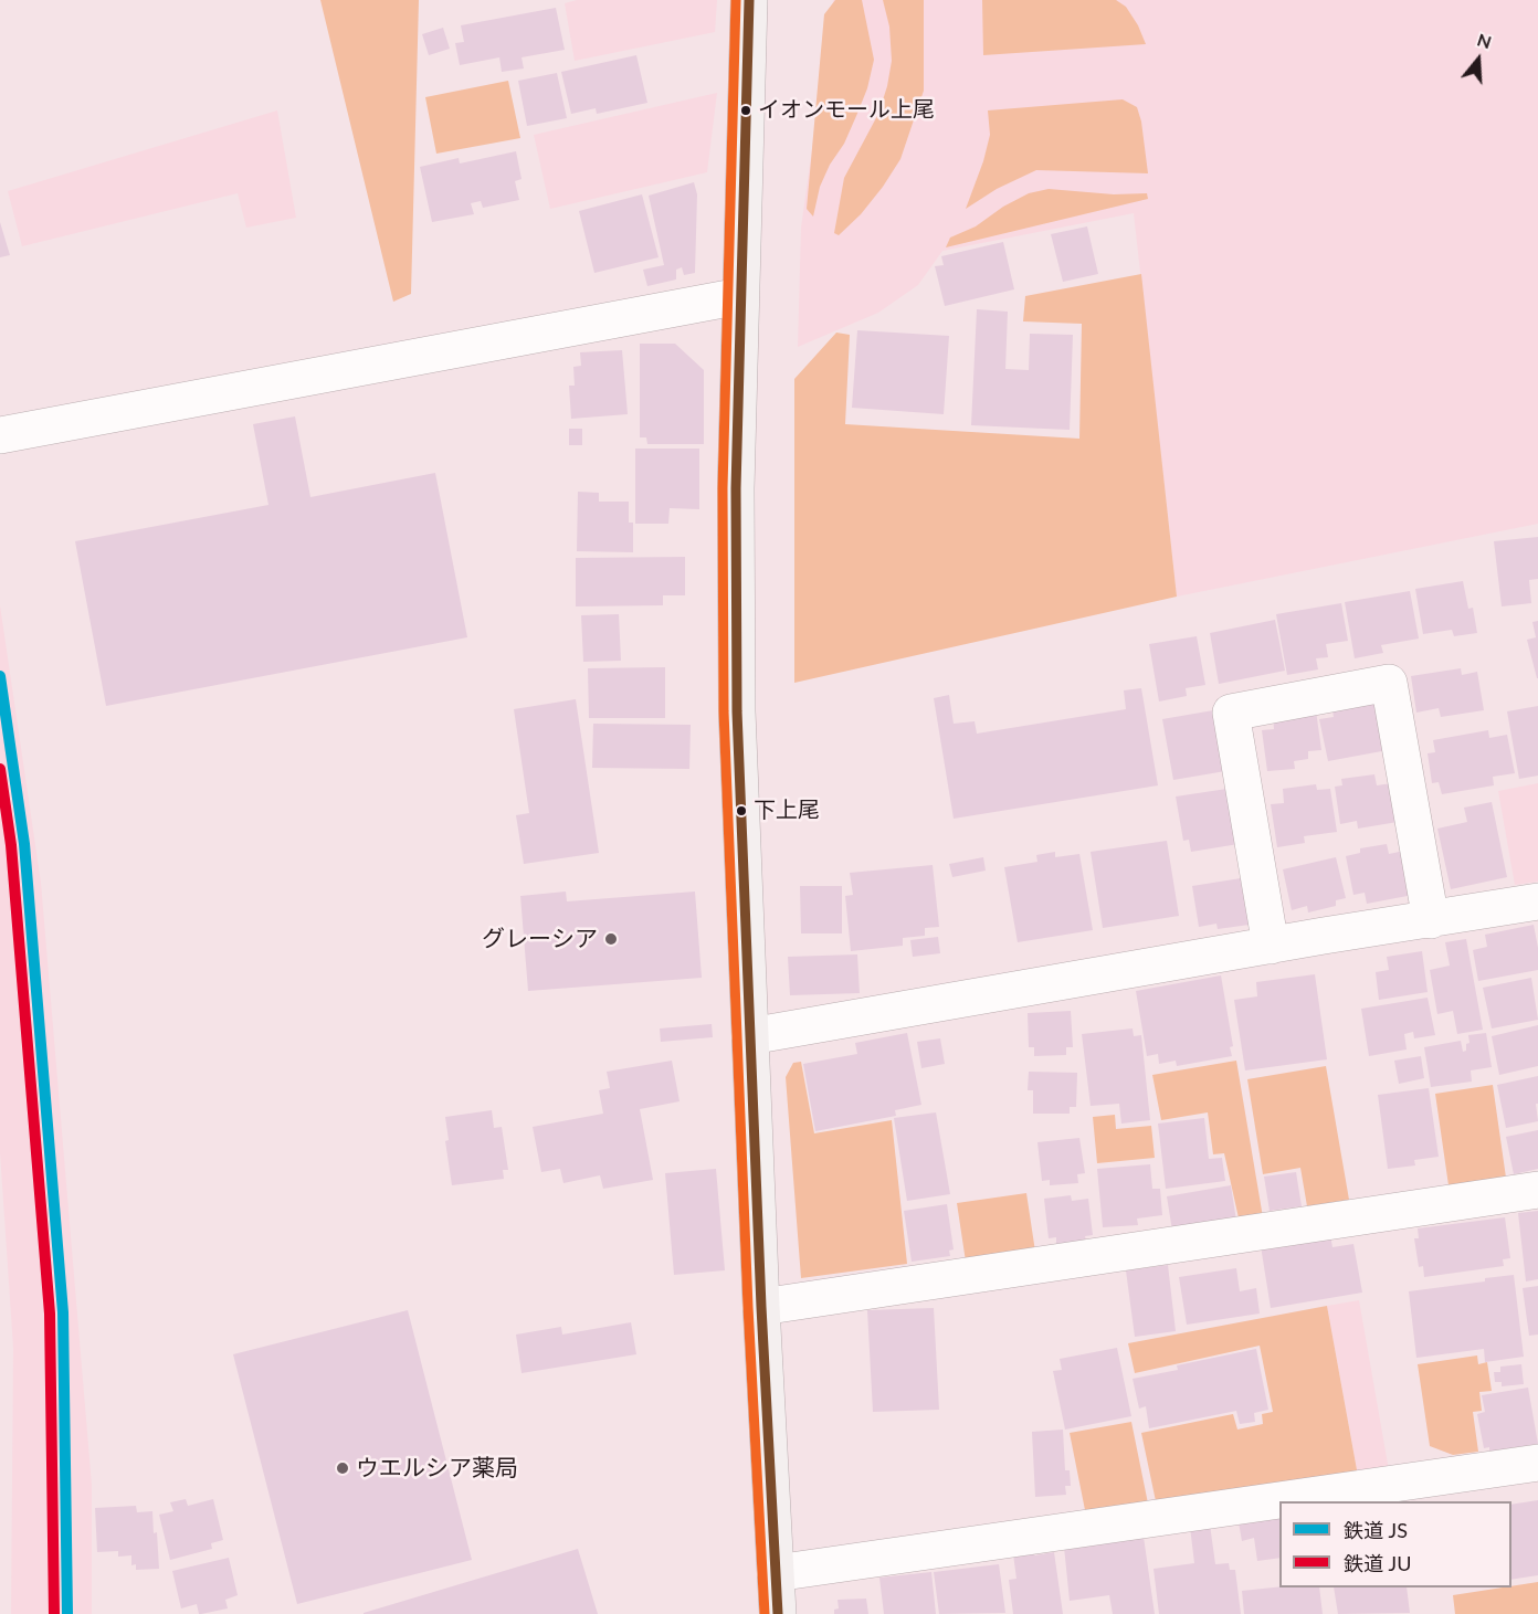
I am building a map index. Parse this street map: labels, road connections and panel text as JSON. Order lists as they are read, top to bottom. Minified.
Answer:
{"places":["イオンモール上尾","下上尾","グレーシア","ウエルシア薬局"],"lines":["rail line JS","rail line JU"],"legend":["鉄道 JS","鉄道 JU"],"north":"top"}
